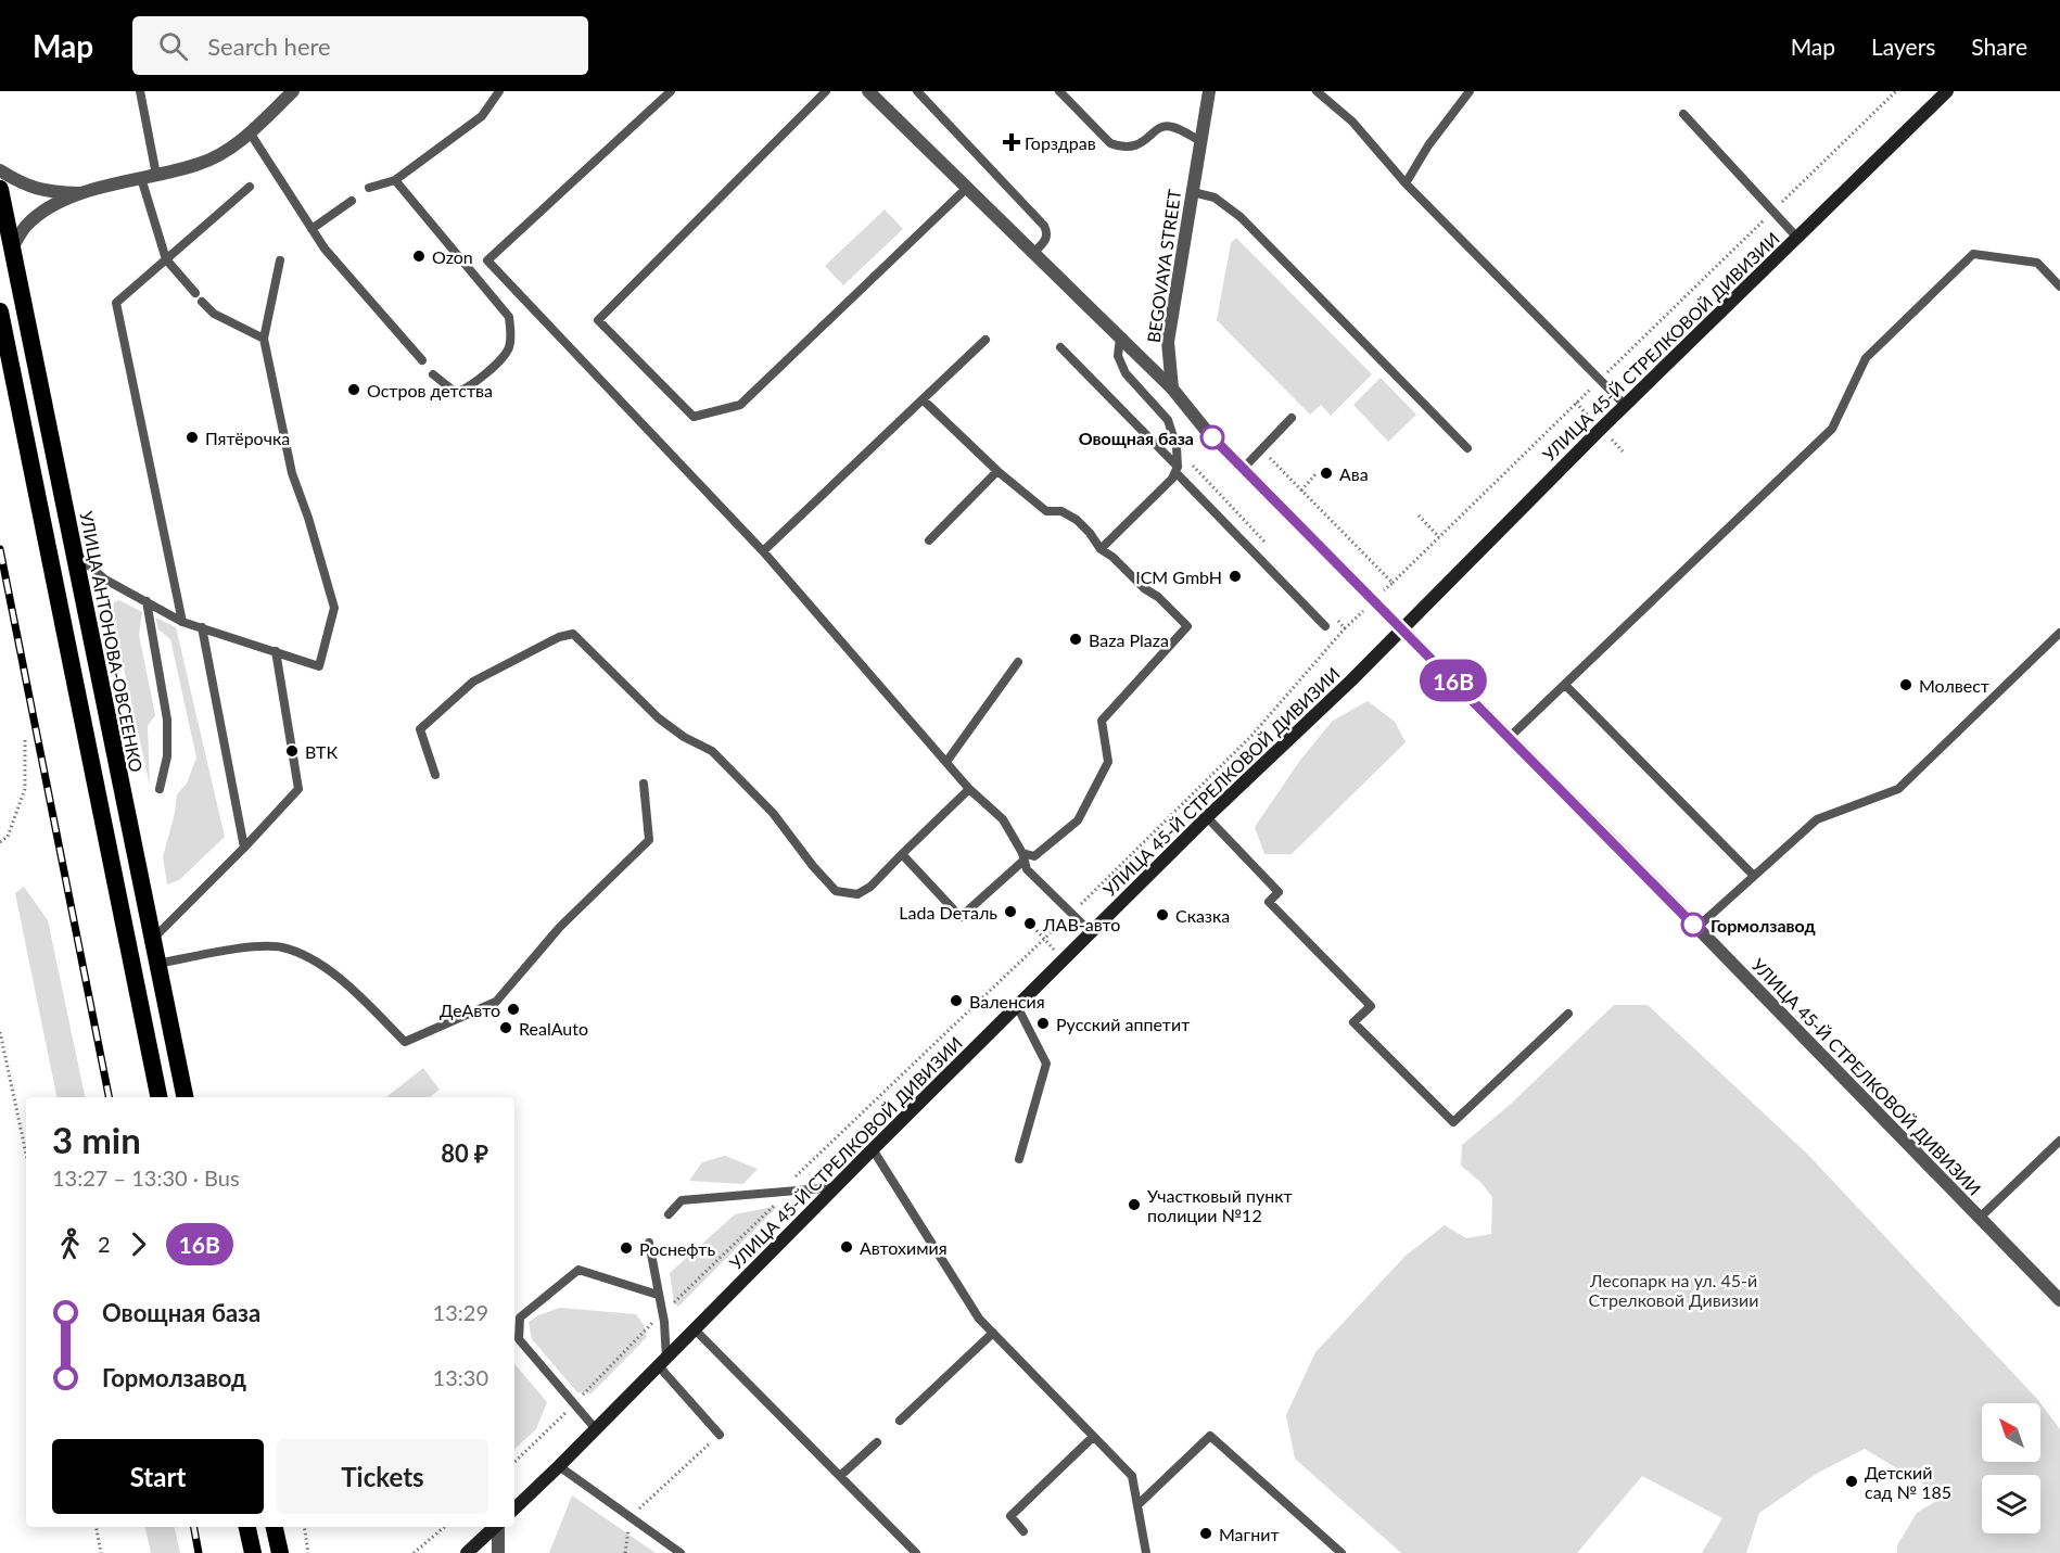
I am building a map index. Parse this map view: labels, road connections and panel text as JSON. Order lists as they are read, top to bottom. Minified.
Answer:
{"streets":{"highway":["УЛИЦА АНТОНОВА-ОВСЕЕНКО"],"main road":["УЛИЦА 45-Й СТРЕЛКОВОЙ ДИВИЗИИ"],"street":["BEGOVAYA STREET"]},"parks":["Лесопарк на ул. 45-й Стрелковой Дивизии"],"places":{"health":["Горздрав"],"other":["Ozon","Остров детства","Пятёрочка","Овощная база","Ава","ICM GmbH","Baza Plaza","Молвест","ВТК","Lada Dеталь","Сказка","ЛАВ-авто","Гормолзавод","Валенсия","ДеАвто","Русский аппетит","RealAuto","Участковый пункт полиции №12","Автохимия","Роснефть","Детский сад № 185","Магнит"]},"lines":["bus line 16В"],"north":"top left","page":{"header":"Map","search":"Search here","nav":["Map","Layers","Share"],"on_map":"16В","heading":["3 min","13:27 – 13:30 · Bus","80 ₽"],"legs":["2","16В"],"list":[{"name":"Овощная база","value":"13:29"},{"name":"Гормолзавод","value":"13:30"}],"buttons":["Start","Tickets"]}}
